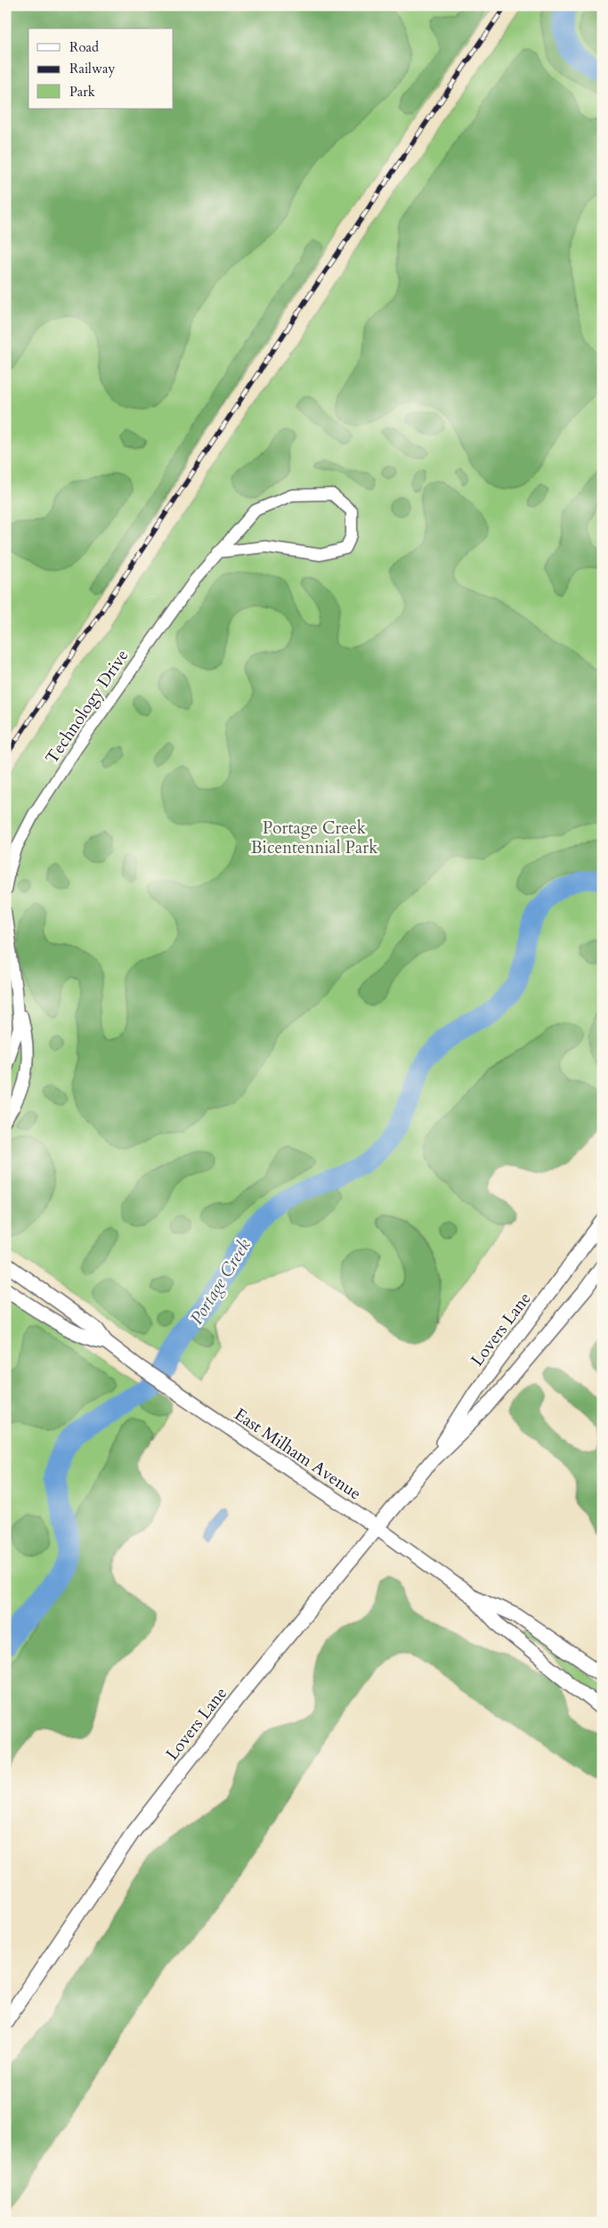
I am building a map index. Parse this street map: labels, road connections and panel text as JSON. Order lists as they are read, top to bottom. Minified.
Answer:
{"streets":{"street":["Technology Drive","Lovers Lane","East Milham Avenue"]},"crossings":[["Lovers Lane","East Milham Avenue"]],"water":["Portage Creek"],"parks":["Portage Creek Bicentennial Park"],"legend":["Road","Railway","Park"]}
